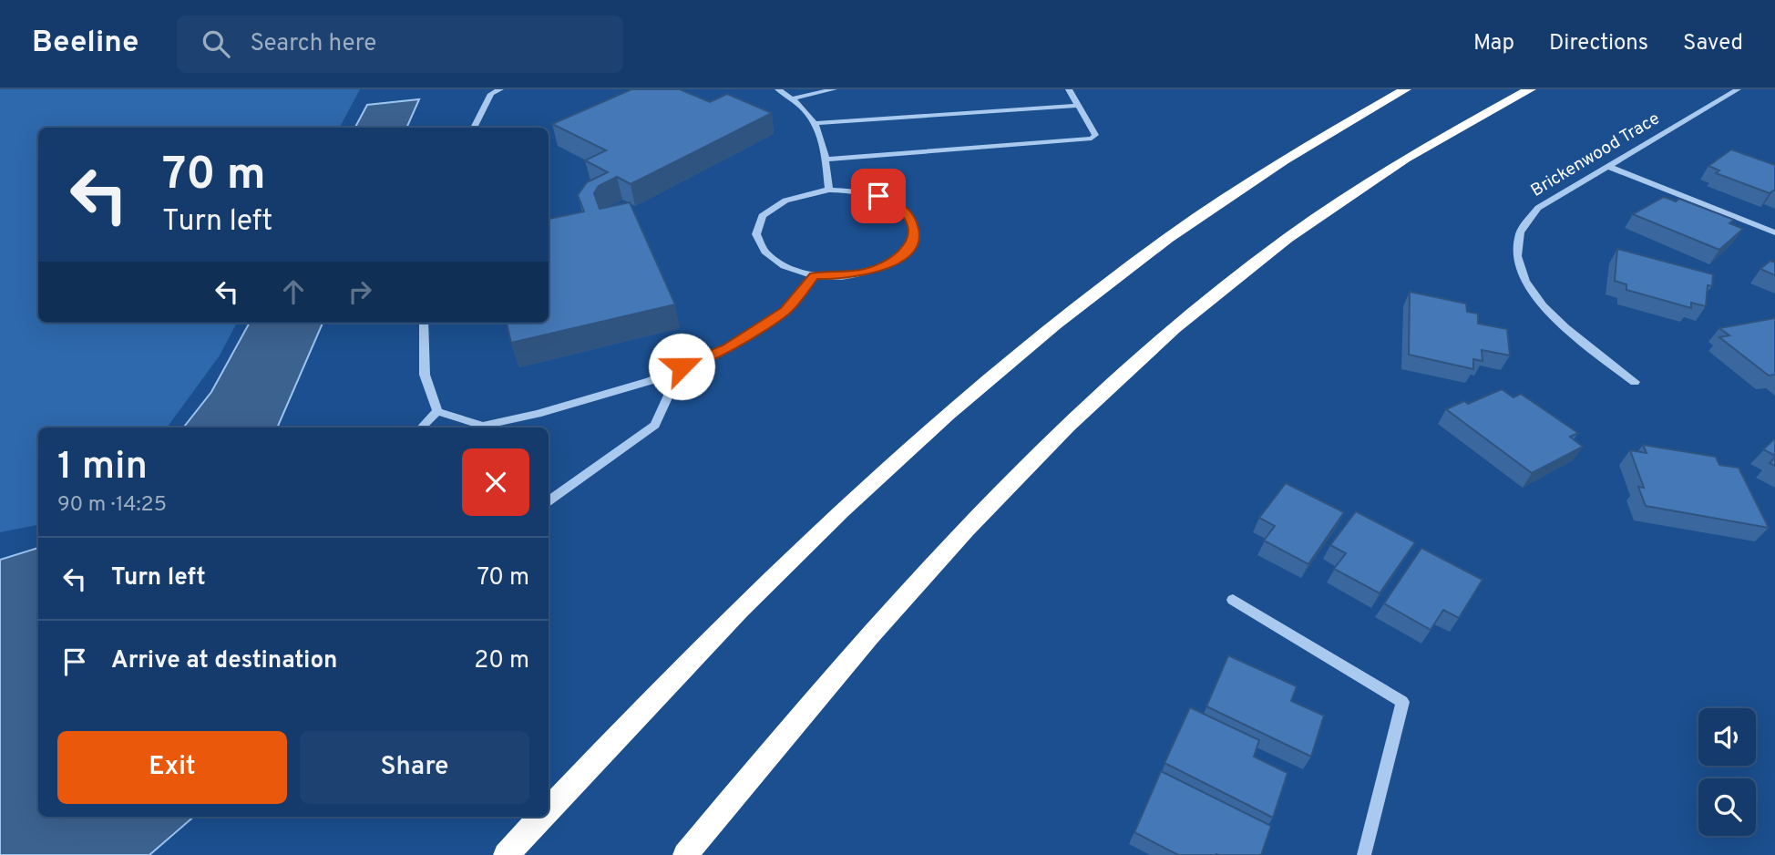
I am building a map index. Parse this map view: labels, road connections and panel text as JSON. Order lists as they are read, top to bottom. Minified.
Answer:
{"streets":{"street":["Brickenwood Trace"]},"page":{"header":"Beeline","search":"Search here","nav":["Map","Directions","Saved"],"turn":["70 m","Turn left"],"heading":["1 min","90 m · 14:25"],"list":[{"name":"Turn left","value":"70 m"},{"name":"Arrive at destination","value":"20 m"}],"buttons":["Exit","Share"]}}
